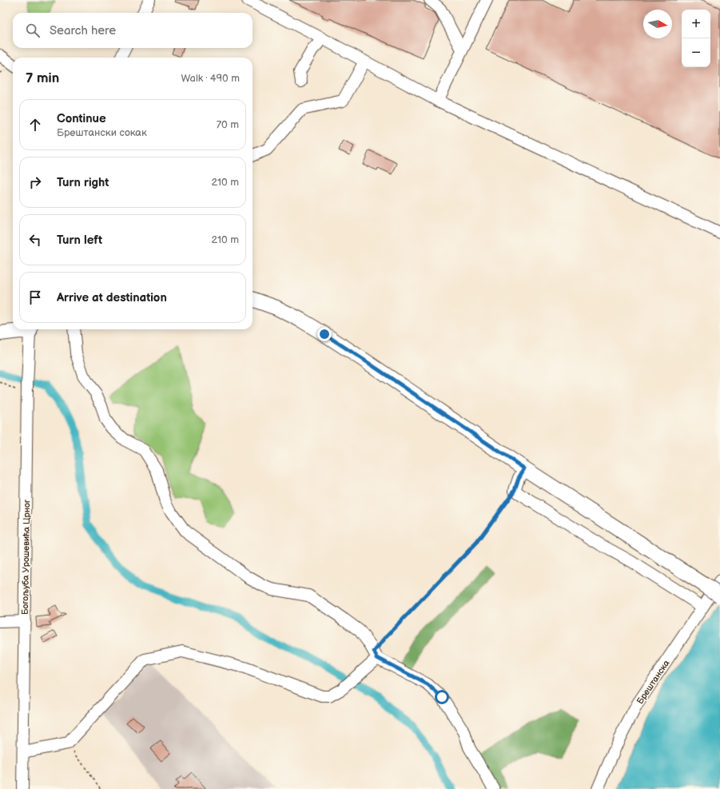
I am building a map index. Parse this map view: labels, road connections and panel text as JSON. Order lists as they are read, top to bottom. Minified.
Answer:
{"streets":{"street":["Богољуба Урошевића Црног","Брештанска"]},"north":"right","page":{"map_buttons":["+","−"],"search":"Search here","heading":["7 min","Walk · 490 m"],"list":[["Continue","Брештански сокак","70 m"],["Turn right","210 m"],["Turn left","210 m"],"Arrive at destination"]}}
